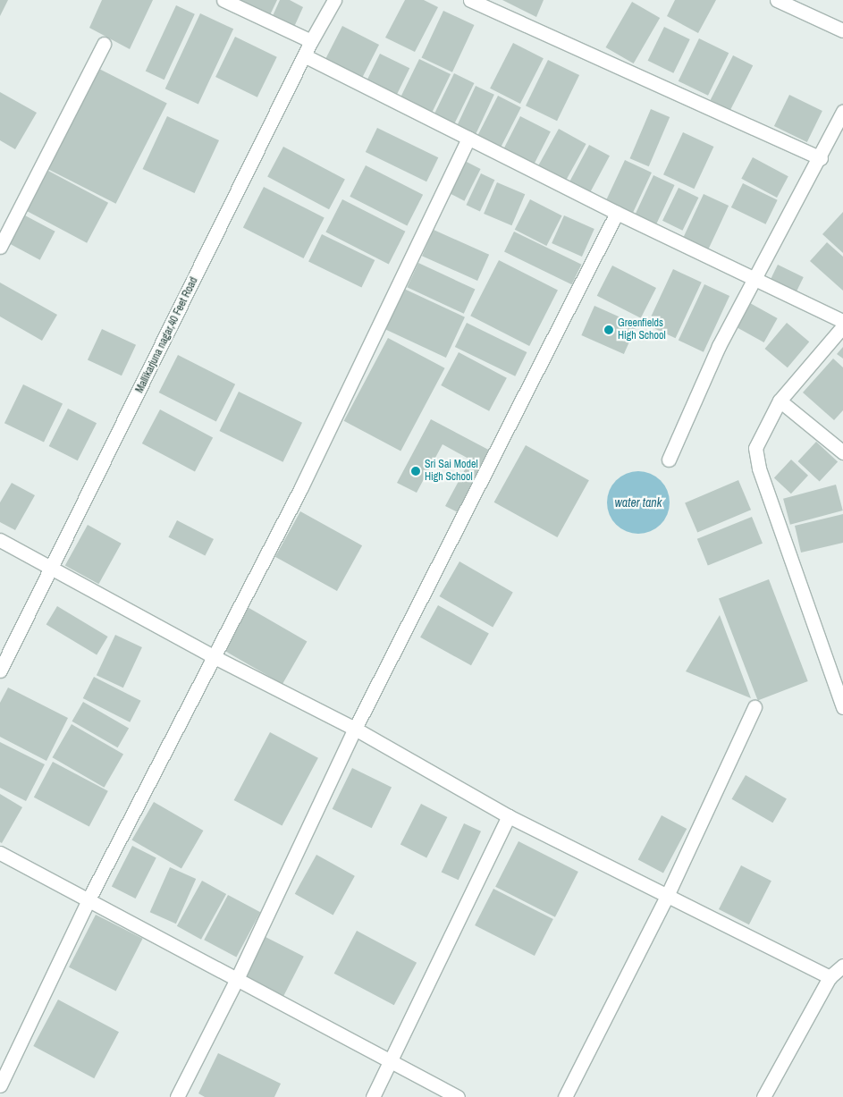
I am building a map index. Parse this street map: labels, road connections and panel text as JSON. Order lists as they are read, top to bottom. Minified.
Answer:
{"streets":{"street":["Mallikarjuna nagar,40 Feet Road"]},"water":["water tank"],"places":["Greenfields High School","Sri Sai Model High School"]}
